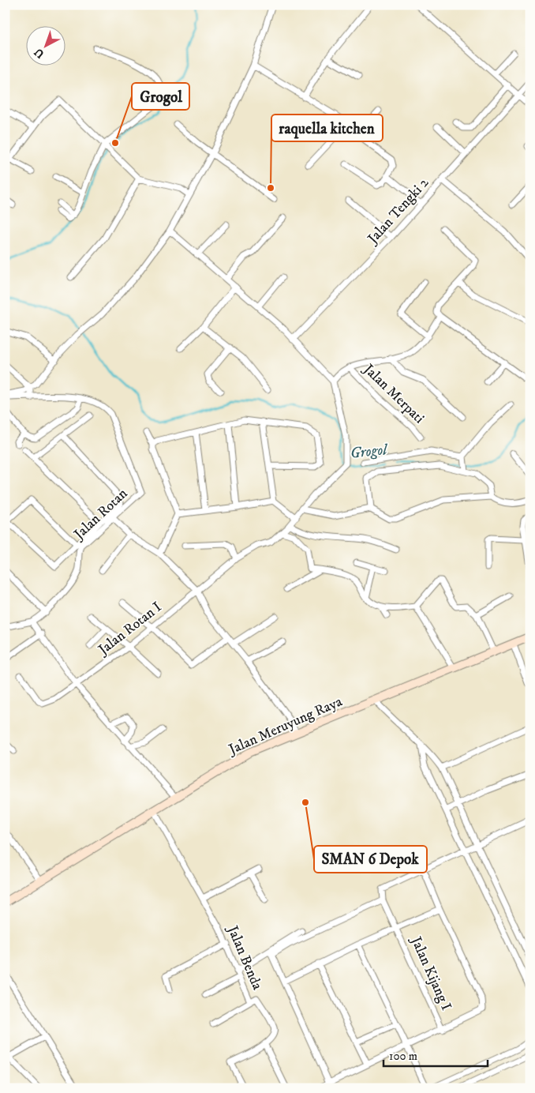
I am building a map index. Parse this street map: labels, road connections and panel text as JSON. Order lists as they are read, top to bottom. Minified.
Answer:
{"streets":{"main road":["Jalan Meruyung Raya"],"street":["Jalan Tengki 2","Jalan Merpati","Jalan Rotan","Jalan Rotan I","Jalan Benda","Jalan Kijang I"]},"crossings":[["Jalan Meruyung Raya","Jalan Benda"]],"water":["Grogol"],"places":["Grogol","raquella kitchen","SMAN 6 Depok"],"scale_bar":"100 m","north":"bottom left"}
